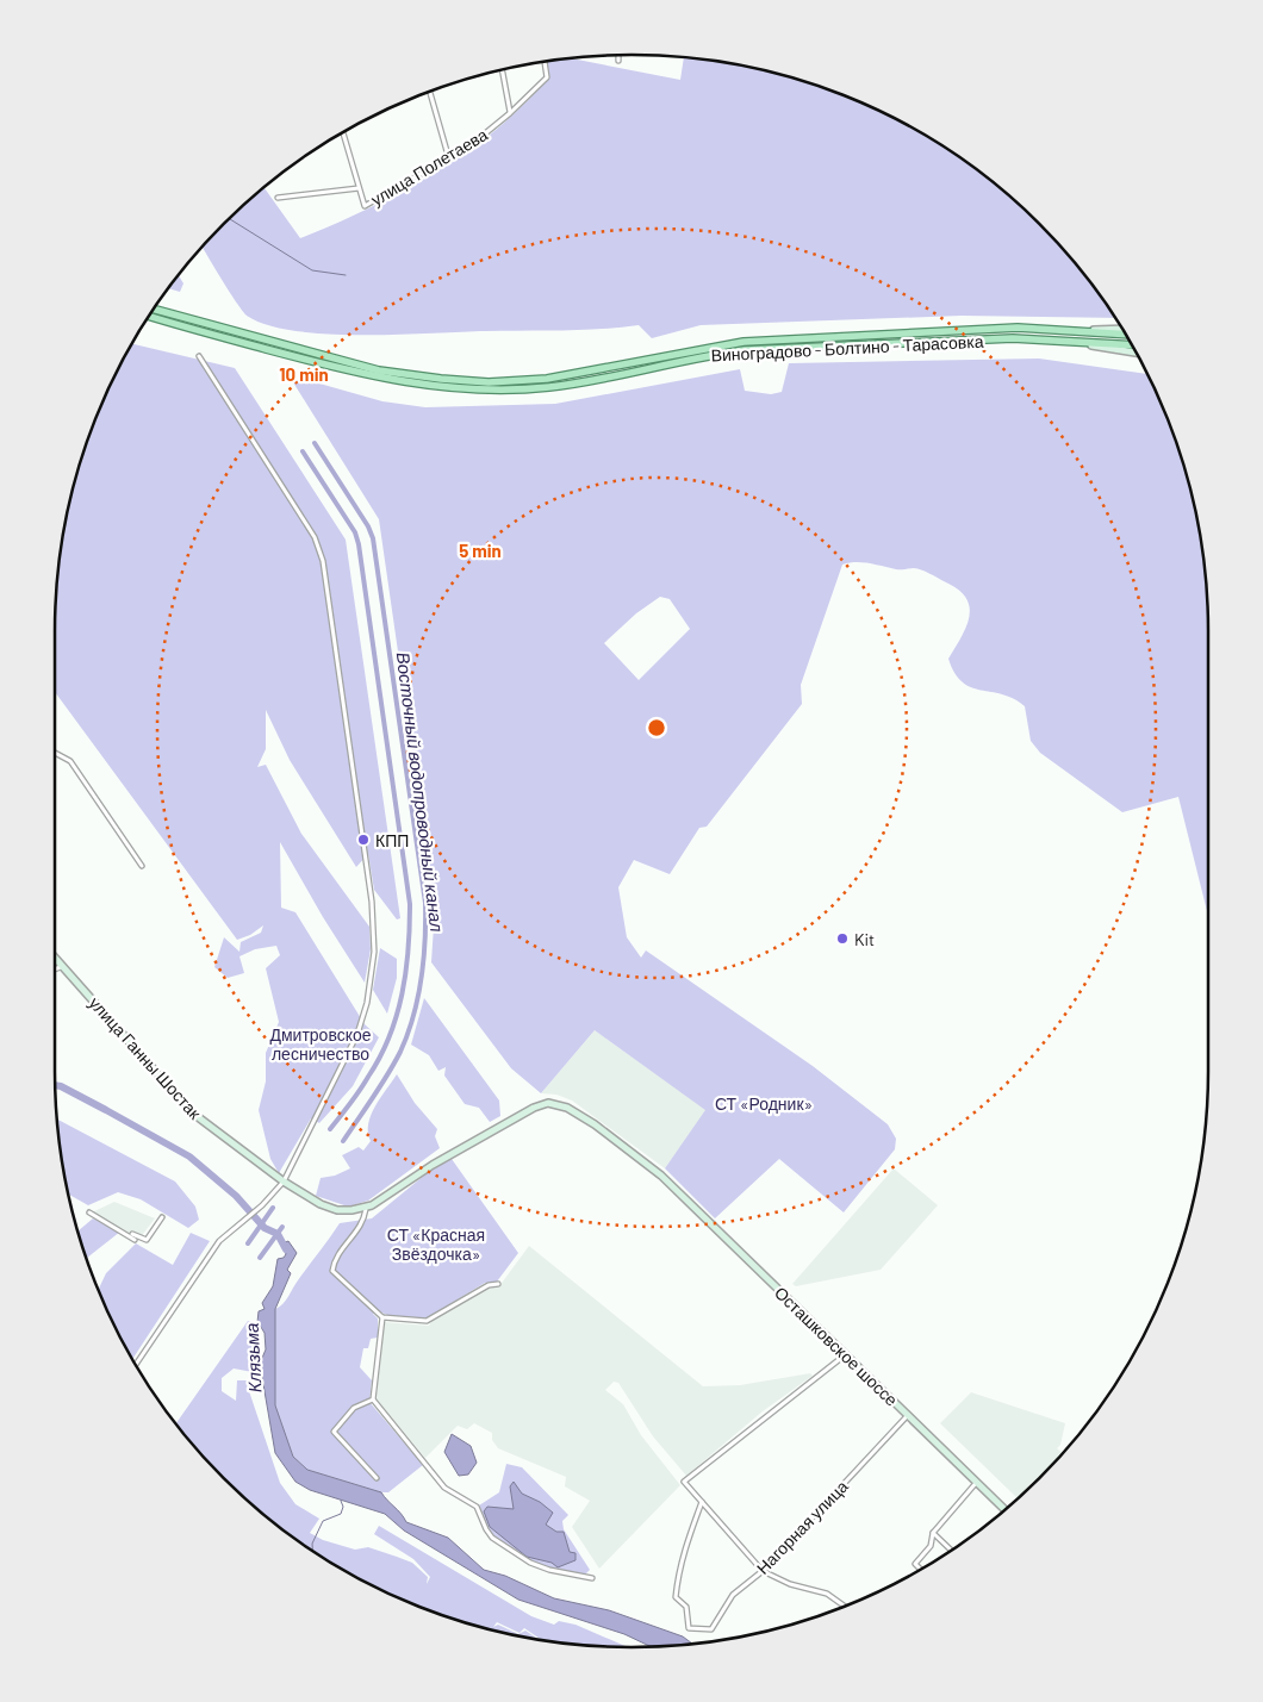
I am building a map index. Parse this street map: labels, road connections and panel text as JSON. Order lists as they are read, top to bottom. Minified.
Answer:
{"streets":{"main road":["Виноградово - Болтино - Тарасовка","улица Ганны Шостак","Осташковское шоссе"],"street":["улица Полетаева","Нагорная улица"]},"crossings":[["улица Ганны Шостак","Осташковское шоссе"],["Осташковское шоссе","Нагорная улица"]],"water":["Восточный водопроводный канал","Клязьма"],"parks":["Дмитровское лесничество","СТ «Родник»","СТ «Красная Звёздочка»"],"places":["КПП","Kit"],"rings":["10 min","5 min"]}
